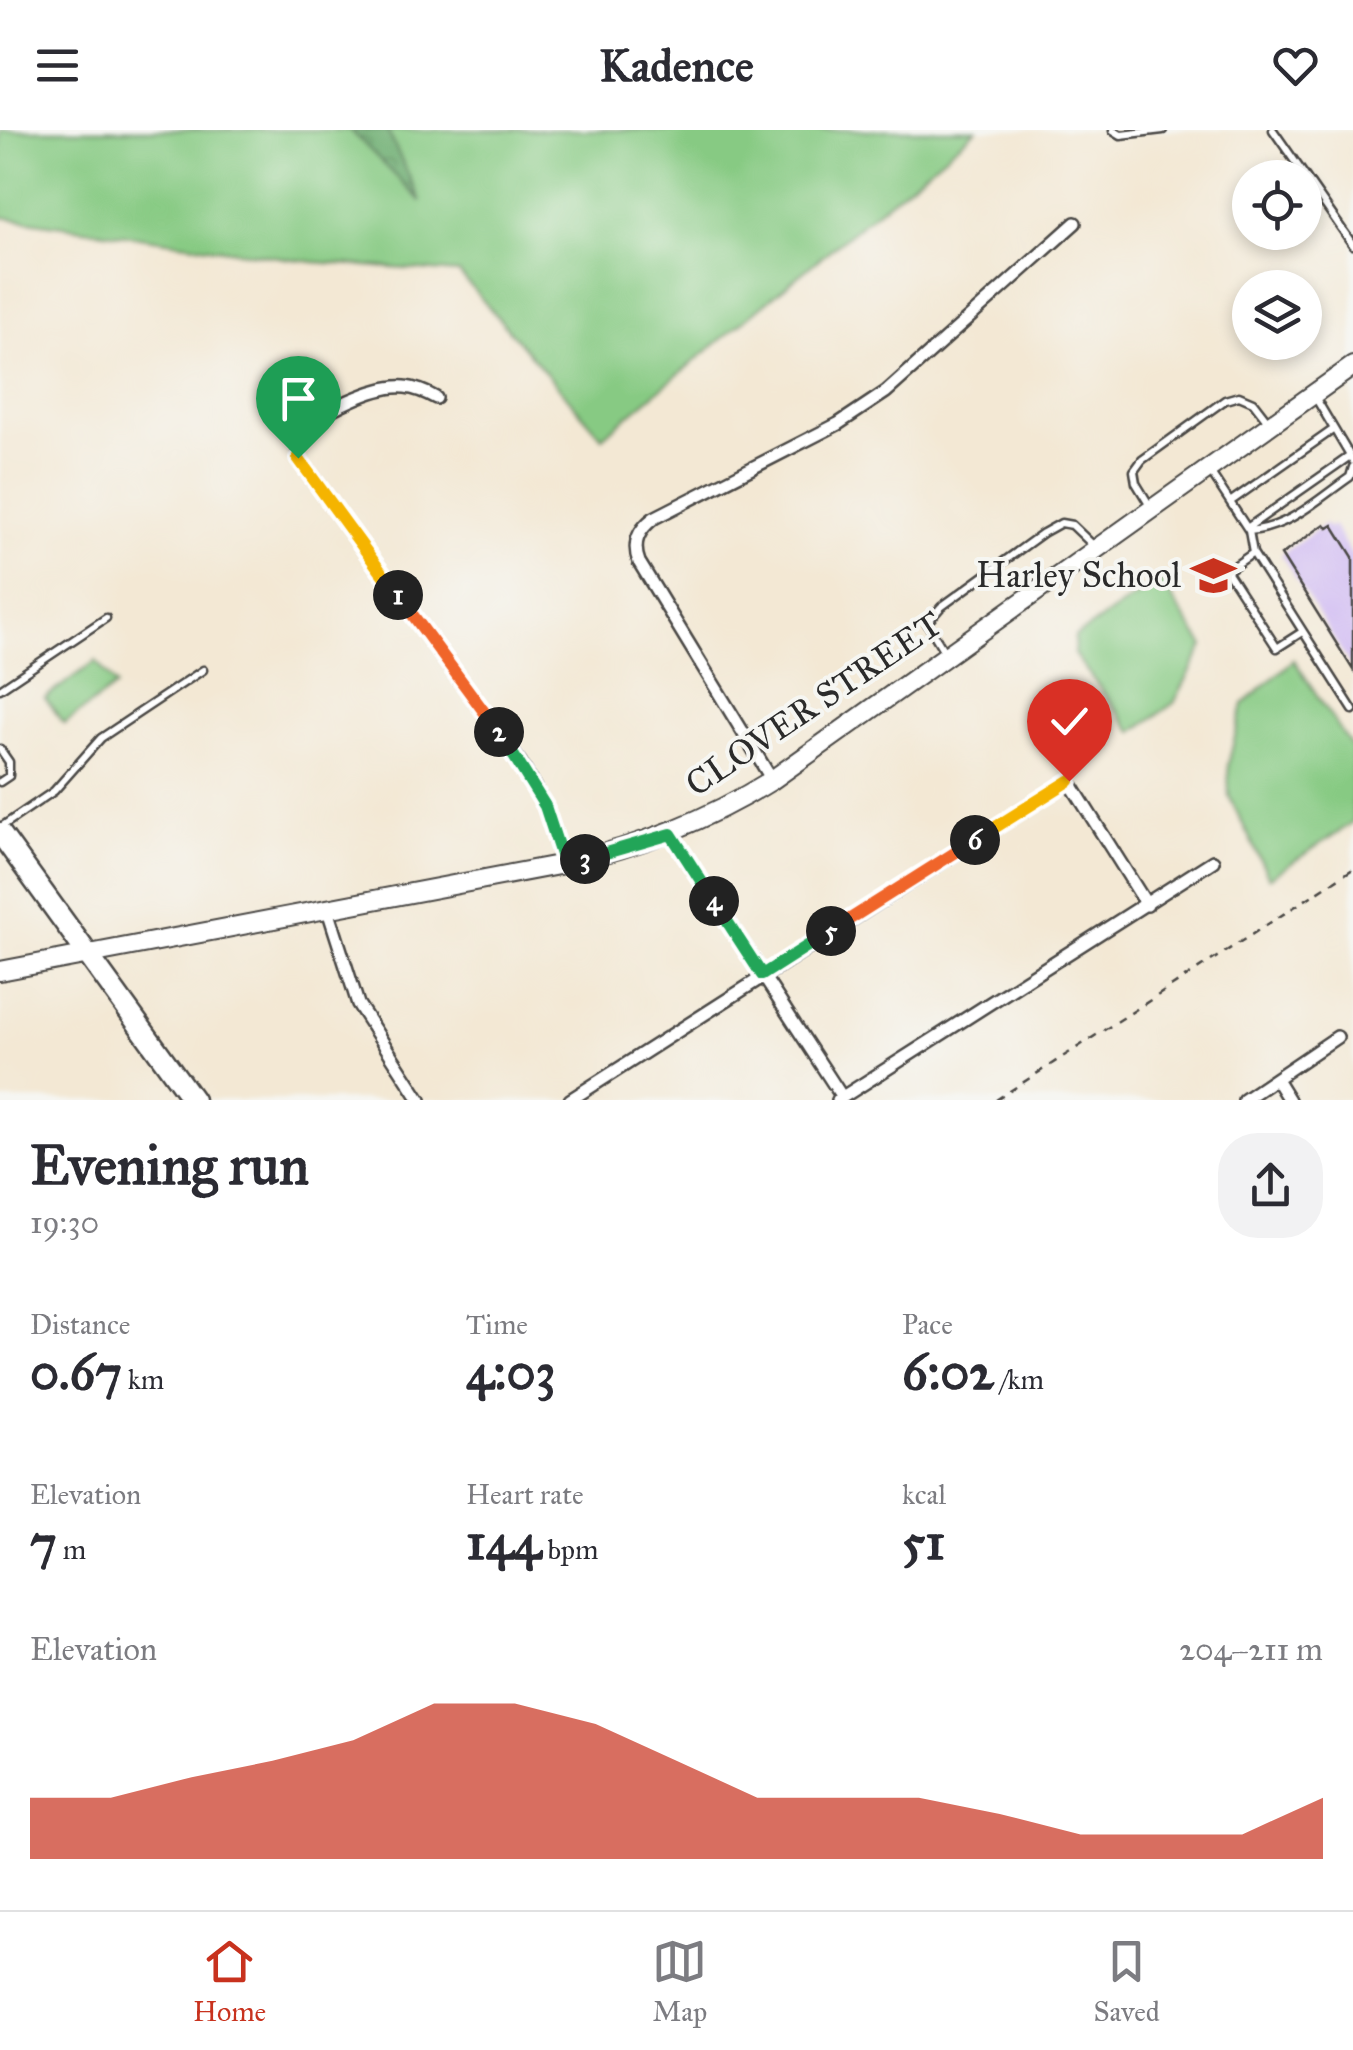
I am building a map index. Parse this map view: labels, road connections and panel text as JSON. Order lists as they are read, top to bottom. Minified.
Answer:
{"streets":{"main road":["CLOVER STREET"]},"places":{"school or university":["Harley School"]},"page":{"header":"Kadence","pins":["1","2","6","3","4","5"],"heading":["Evening run","19:30"],"stats":[["Distance","0.67 km"],["Time","4:03"],["Pace","6:02 /km"],["Elevation","7 m"],["Heart rate","144 bpm"],["kcal","51"]],"chart":["Elevation","204–211 m"],"tabs":["Home","Map","Saved"]}}
